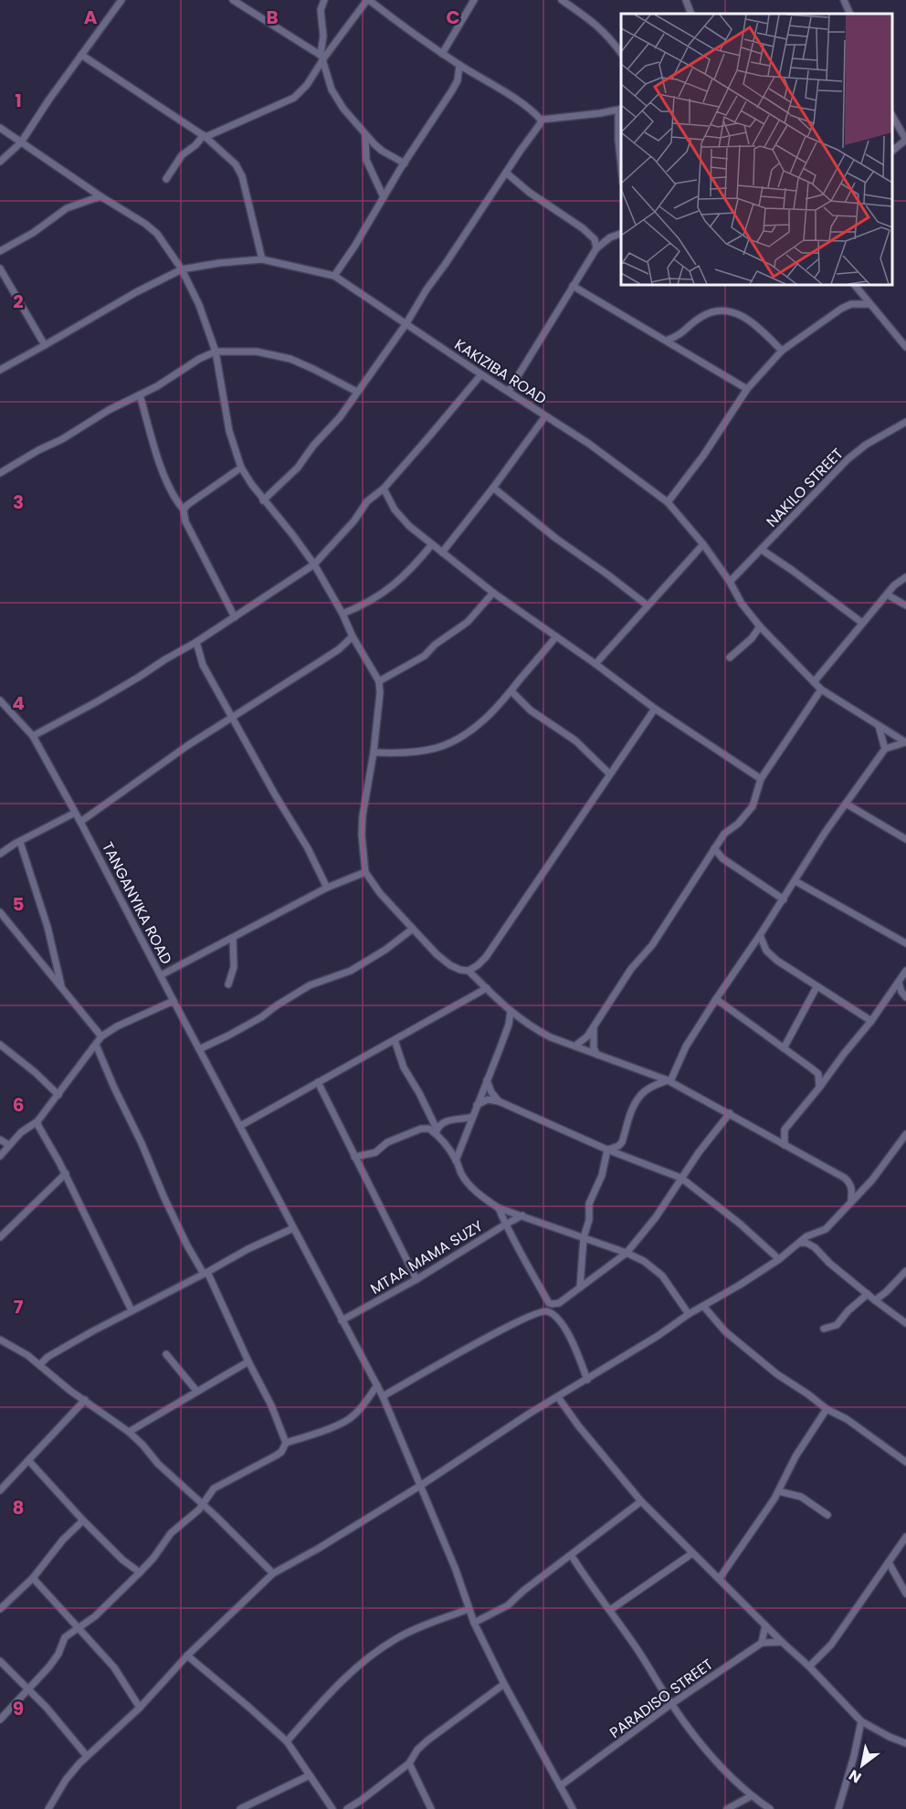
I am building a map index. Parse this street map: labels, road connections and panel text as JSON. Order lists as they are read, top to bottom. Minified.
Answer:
{"streets":{"street":["KAKIZIBA ROAD","NAKILO STREET","TANGANYIKA ROAD","MTAA MAMA SUZY","PARADISO STREET"]},"crossings":[["KAKIZIBA ROAD","NAKILO STREET"],["TANGANYIKA ROAD","MTAA MAMA SUZY"],["TANGANYIKA ROAD","PARADISO STREET"]],"north":"bottom left","grid":{"columns":["A","B","C"],"rows":["1","2","3","4","5","6","7","8","9"]}}
